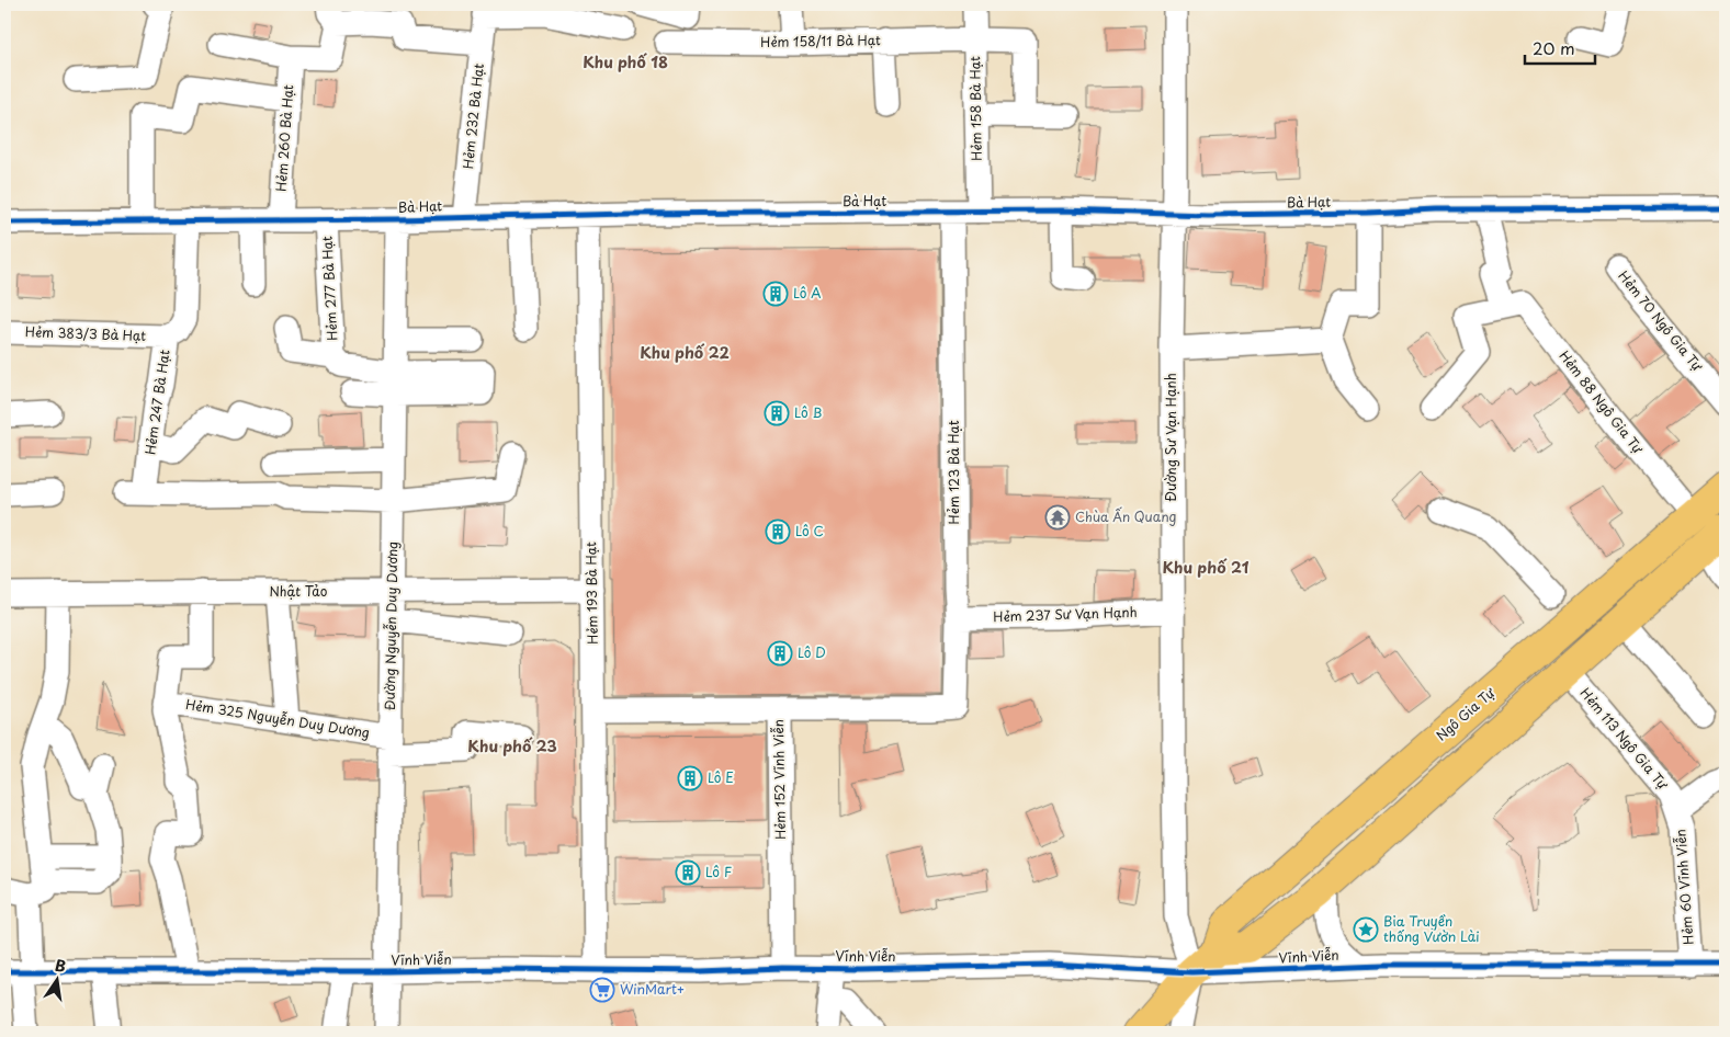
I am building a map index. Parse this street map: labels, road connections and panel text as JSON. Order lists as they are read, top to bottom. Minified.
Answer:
{"streets":{"main road":["Ngô Gia Tự"],"street":["Hẻm 158/11 Bà Hạt","Hẻm 158 Bà Hạt","Hẻm 232 Bà Hạt","Hẻm 260 Bà Hạt","Bà Hạt","Hẻm 277 Bà Hạt","Hẻm 70 Ngô Gia Tự","Hẻm 383/3 Bà Hạt","Hẻm 247 Bà Hạt","Hẻm 88 Ngô Gia Tự","Đường Sư Vạn Hạnh","Hẻm 123 Bà Hạt","Nhật Tảo","Hẻm 193 Bà Hạt","Hẻm 237 Sư Vạn Hạnh","Đường Nguyễn Duy Dương","Hẻm 325 Nguyễn Duy Dương","Hẻm 113 Ngô Gia Tự","Hẻm 152 Vĩnh Viễn","Hẻm 60 Vĩnh Viễn","Vĩnh Viễn"]},"crossings":[["Hẻm 158/11 Bà Hạt","Hẻm 158 Bà Hạt"],["Hẻm 158 Bà Hạt","Bà Hạt"],["Hẻm 232 Bà Hạt","Bà Hạt"],["Hẻm 260 Bà Hạt","Bà Hạt"],["Bà Hạt","Hẻm 277 Bà Hạt"],["Bà Hạt","Hẻm 247 Bà Hạt"],["Bà Hạt","Đường Sư Vạn Hạnh"],["Bà Hạt","Hẻm 123 Bà Hạt"],["Bà Hạt","Hẻm 193 Bà Hạt"],["Bà Hạt","Đường Nguyễn Duy Dương"],["Hẻm 383/3 Bà Hạt","Hẻm 247 Bà Hạt"],["Hẻm 88 Ngô Gia Tự","Ngô Gia Tự"],["Đường Sư Vạn Hạnh","Hẻm 237 Sư Vạn Hạnh"],["Đường Sư Vạn Hạnh","Vĩnh Viễn"],["Hẻm 123 Bà Hạt","Hẻm 237 Sư Vạn Hạnh"],["Hẻm 123 Bà Hạt","Hẻm 152 Vĩnh Viễn"],["Nhật Tảo","Hẻm 193 Bà Hạt"],["Nhật Tảo","Đường Nguyễn Duy Dương"],["Hẻm 193 Bà Hạt","Vĩnh Viễn"],["Đường Nguyễn Duy Dương","Hẻm 325 Nguyễn Duy Dương"],["Đường Nguyễn Duy Dương","Vĩnh Viễn"],["Hẻm 113 Ngô Gia Tự","Hẻm 60 Vĩnh Viễn"],["Hẻm 152 Vĩnh Viễn","Vĩnh Viễn"],["Hẻm 60 Vĩnh Viễn","Vĩnh Viễn"]],"districts":["Khu phố 18","Khu phố 22","Khu phố 21","Khu phố 23"],"places":{"building":["Lô A","Lô B","Lô C","Lô D","Lô E","Lô F"],"temple":["Chùa Ấn Quang"],"place":["Bia Truyền thống Vườn Lài"],"supermarket":["WinMart+"]},"scale_bar":"20 m","north":"top"}
